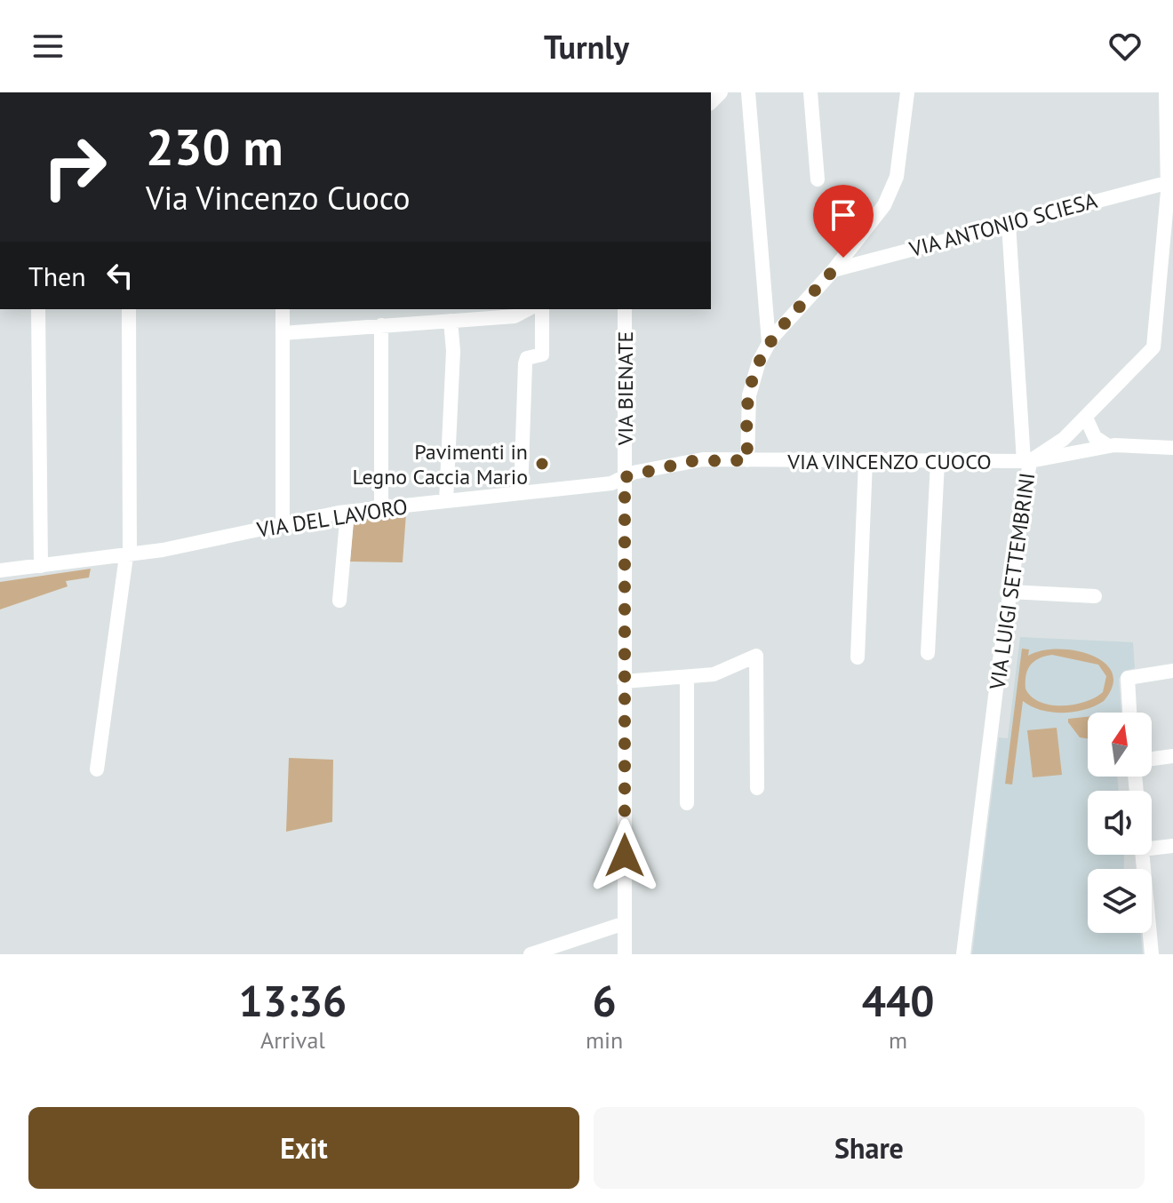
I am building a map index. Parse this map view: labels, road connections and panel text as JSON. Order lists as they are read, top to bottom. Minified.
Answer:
{"streets":{"street":["VIA ANTONIO SCIESA","VIA BIENATE","VIA VINCENZO CUOCO","VIA DEL LAVORO","VIA LUIGI SETTEMBRINI"]},"crossings":[["VIA ANTONIO SCIESA","VIA LUIGI SETTEMBRINI"],["VIA BIENATE","VIA VINCENZO CUOCO"],["VIA BIENATE","VIA DEL LAVORO"],["VIA VINCENZO CUOCO","VIA DEL LAVORO"],["VIA VINCENZO CUOCO","VIA LUIGI SETTEMBRINI"]],"places":["Pavimenti in Legno Caccia Mario"],"north":"top","page":{"header":"Turnly","turn":["230 m","Via Vincenzo Cuoco"],"then":"Then","eta":["13:36","Arrival","6","min","440","m"],"buttons":["Exit","Share"]}}
